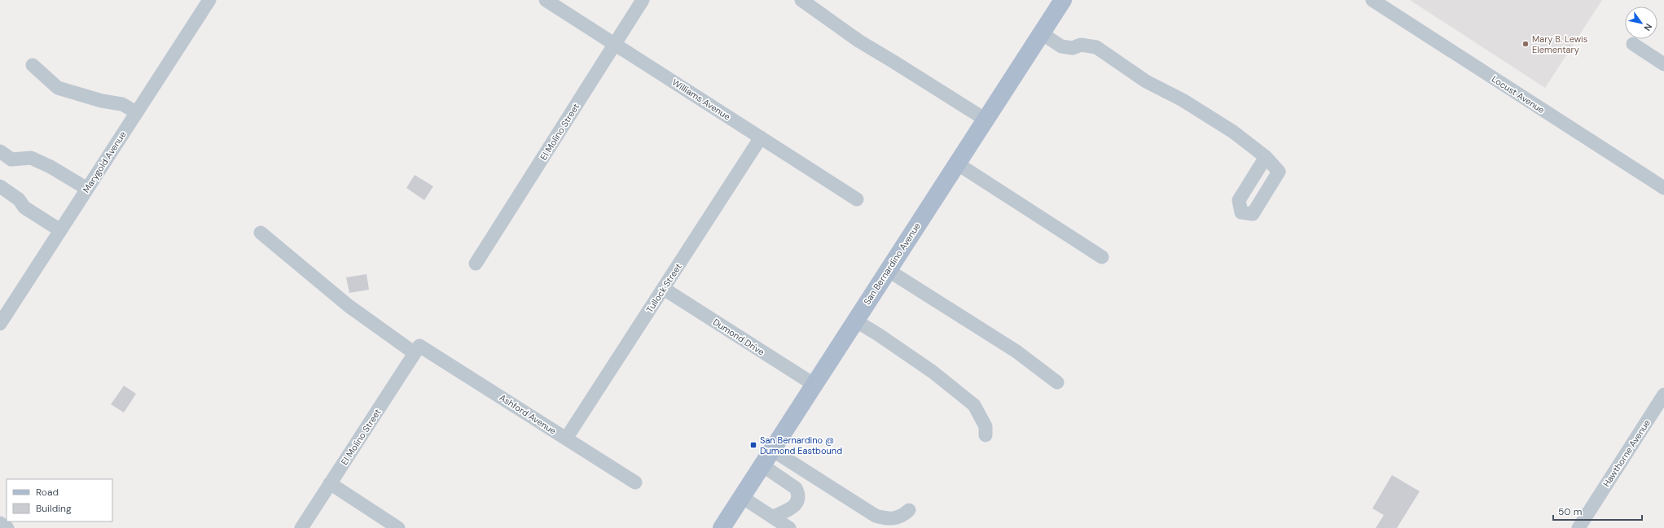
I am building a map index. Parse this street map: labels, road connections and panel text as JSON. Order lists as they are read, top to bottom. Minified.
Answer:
{"streets":{"main road":["San Bernardino Avenue"],"street":["Locust Avenue","Williams Avenue","El Molino Street","Marygold Avenue","Tullock Street","Dumond Drive","Ashford Avenue","Hawthorne Avenue"]},"crossings":[["Williams Avenue","El Molino Street"],["Williams Avenue","Tullock Street"],["El Molino Street","Ashford Avenue"],["San Bernardino Avenue","Dumond Drive"],["Tullock Street","Dumond Drive"],["Tullock Street","Ashford Avenue"]],"places":{"other":["Mary B. Lewis Elementary"],"transit":["San Bernardino @ Dumond Eastbound"]},"legend":["Road","Building"],"scale_bar":"50 m","north":"bottom right"}
